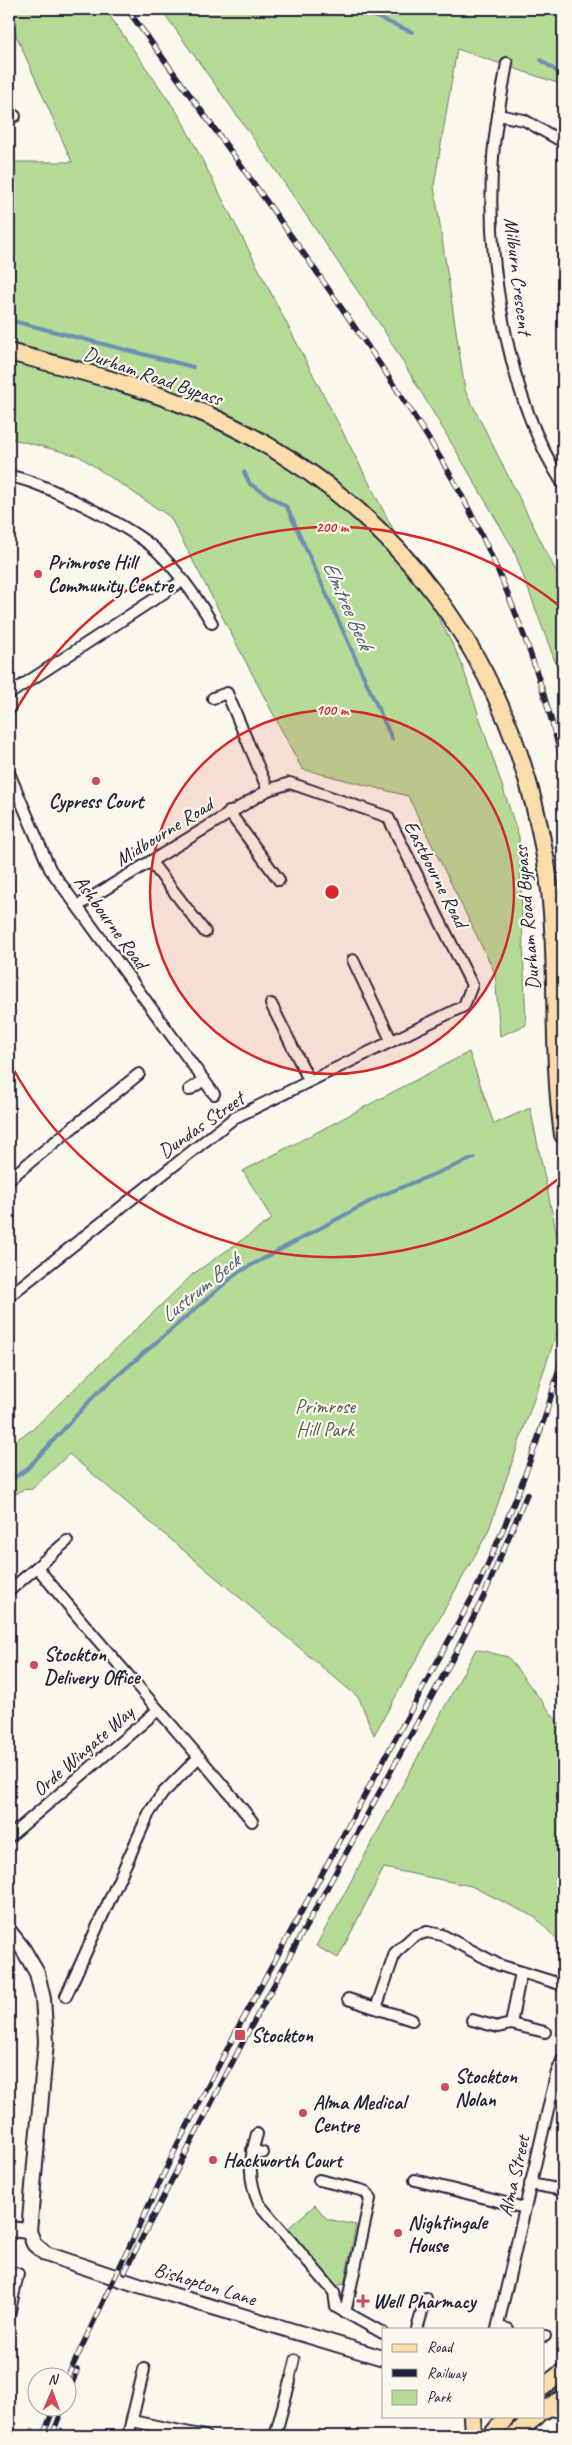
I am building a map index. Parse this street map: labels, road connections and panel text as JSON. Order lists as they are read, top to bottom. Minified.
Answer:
{"streets":{"main road":["Durham Road Bypass"],"street":["Milburn Crescent","Midbourne Road","Eastbourne Road","Ashbourne Road","Dundas Street","Orde Wingate Way","Alma Street","Bishopton Lane"]},"crossings":[["Midbourne Road","Eastbourne Road"],["Midbourne Road","Ashbourne Road"],["Eastbourne Road","Dundas Street"]],"water":["Elmtree Beck","Lustrum Beck"],"parks":["Primrose Hill Park"],"places":{"other":["Primrose Hill Community Centre","Cypress Court","Stockton Delivery Office","Stockton Nolan","Alma Medical Centre","Hackworth Court","Nightingale House"],"transit":["Stockton"],"health":["Well Pharmacy"]},"legend":["Road","Railway","Park"],"north":"top","rings":["200 m","100 m"]}
